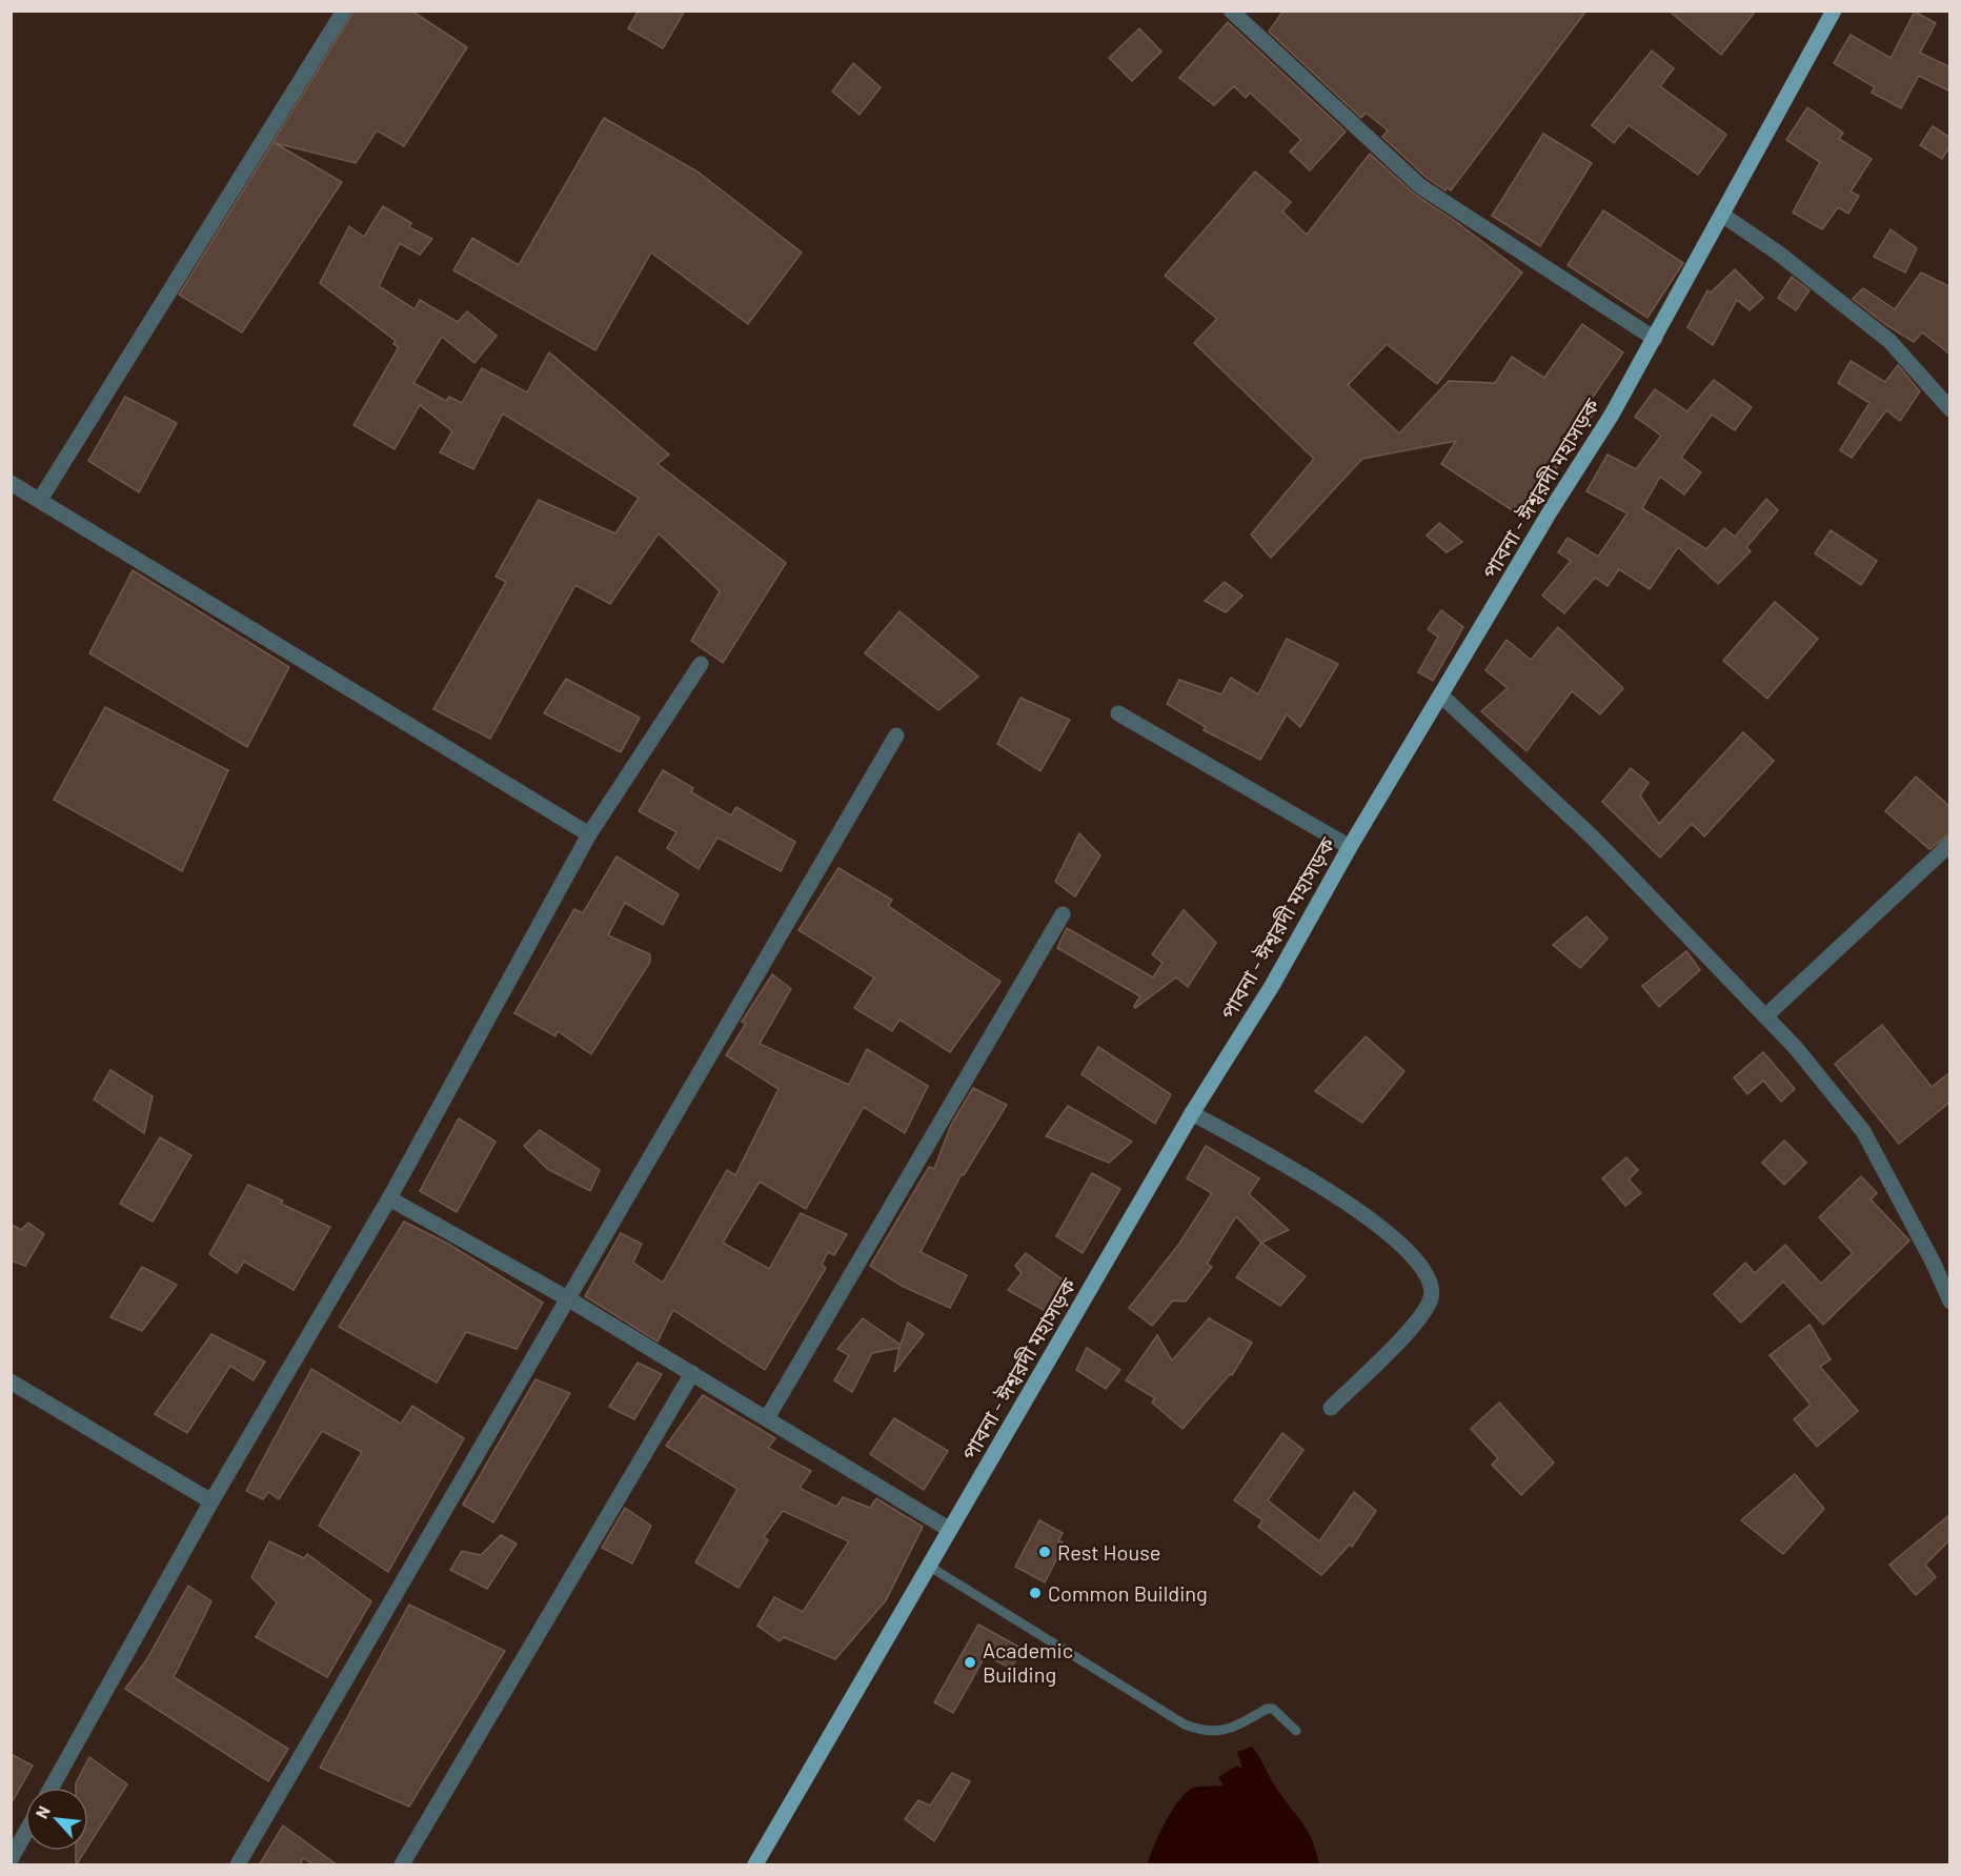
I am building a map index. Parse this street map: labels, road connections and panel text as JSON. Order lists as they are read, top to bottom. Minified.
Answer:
{"streets":{"main road":["পাবনা - ঈশ্বরদী মহাসড়ক"]},"places":["Rest House","Common Building","Academic Building"],"north":"top left"}
